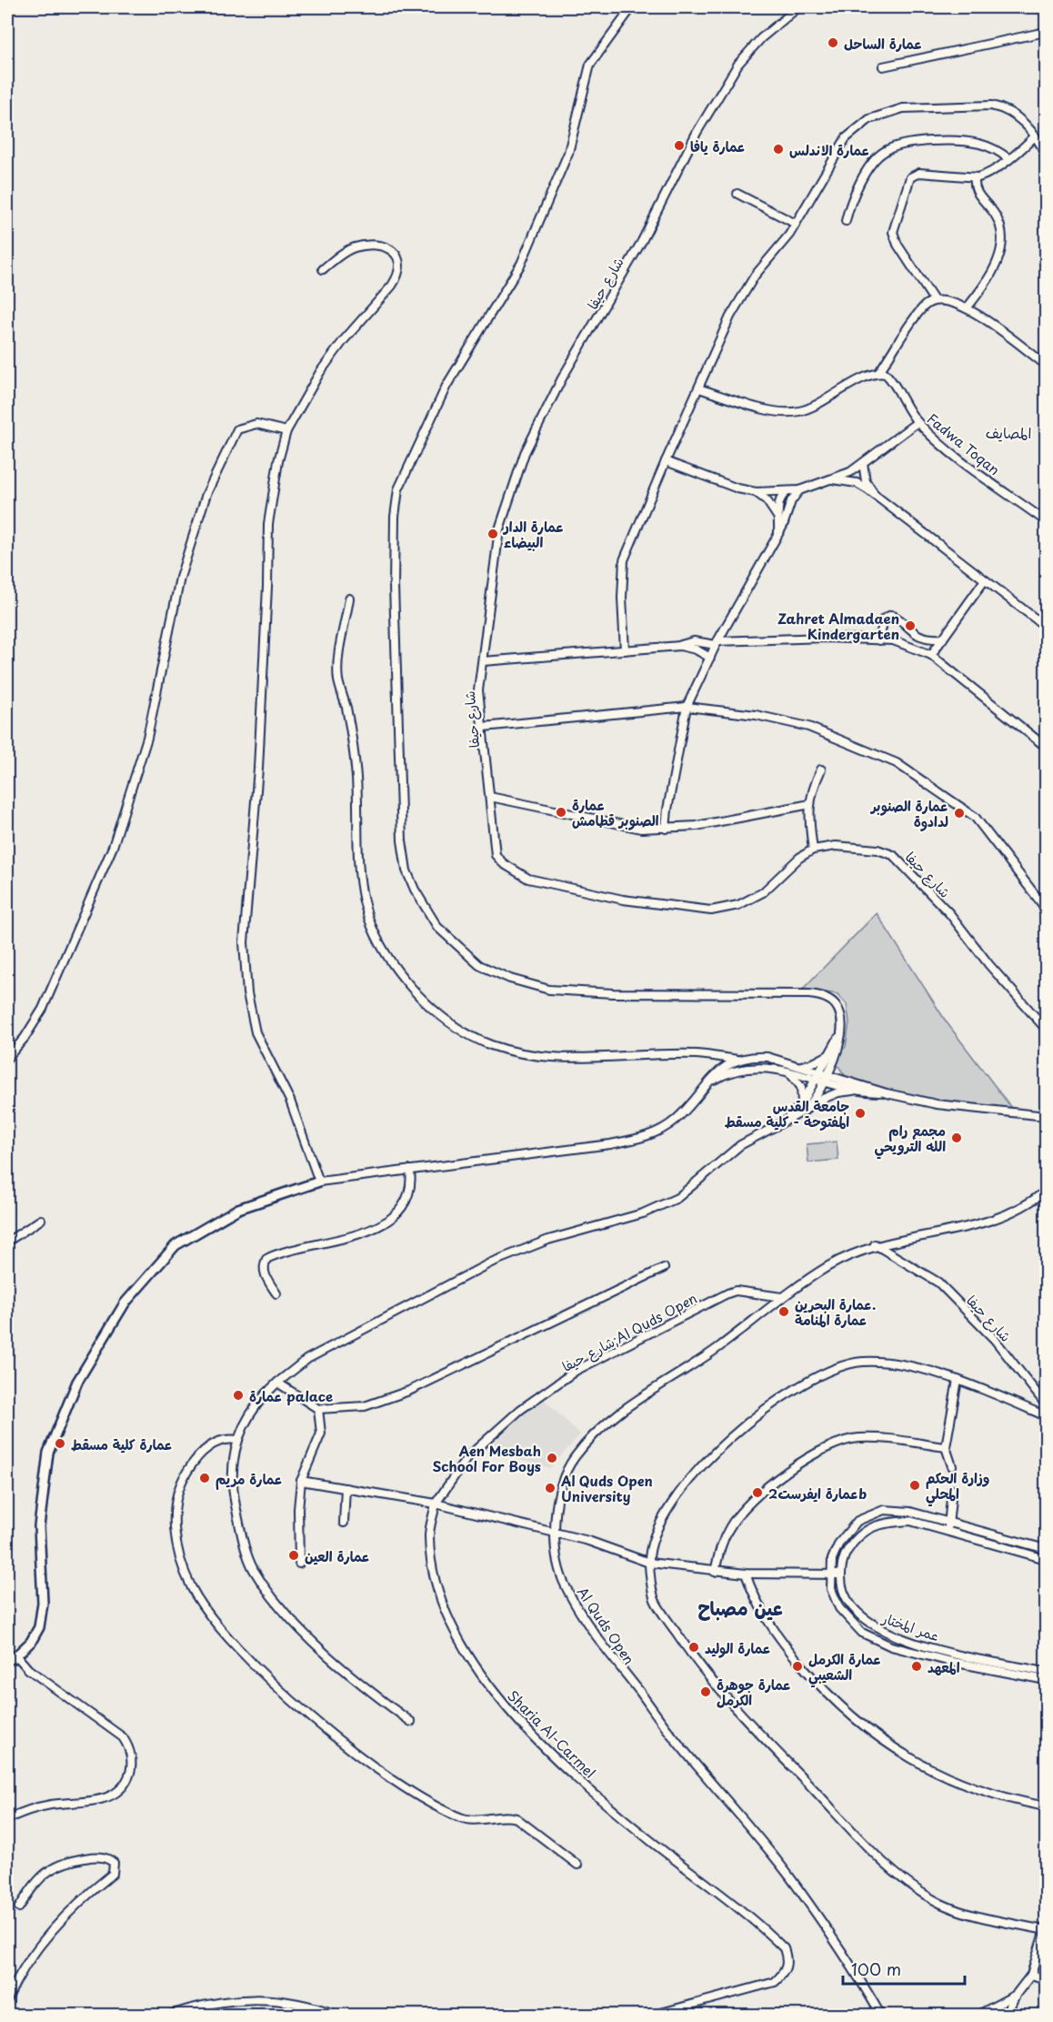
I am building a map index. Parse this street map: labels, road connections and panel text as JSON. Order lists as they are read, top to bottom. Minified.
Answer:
{"streets":{"street":["شارع حيفا","Fadwa Toqan","شارع حيفا;Al Quds Open","Al Quds Open","عمر المختار","Sharia Al-Carmel"]},"crossings":[["شارع حيفا","Al Quds Open"],["شارع حيفا;Al Quds Open","Al Quds Open"],["شارع حيفا;Al Quds Open","Sharia Al-Carmel"]],"districts":["المصايف","عين مصباح"],"places":["عمارة الساحل","عمارة يافا","عمارة الاندلس","عمارة الدار البيضاء","Zahret Almadaen Kindergarten","عمارة الصنوبر قطامش","عمارة الصنوبر لدادوة","جامعة القدس المفتوحة - كلية مسقط","مجمع رام الله الترويحي","عمارة البحرين. عمارة المنامة","عمارة palace","عمارة كلية مسقط","Aen Mesbah School For Boys","عمارة مريم","وزارة الحكم المحلي","Al Quds Open University","عمارة ايفرست2b","عمارة العين","عمارة الوليد","عمارة الكرمل الشعيبي","المعهد","عمارة جوهرة الكرمل"],"scale_bar":"100 m"}
